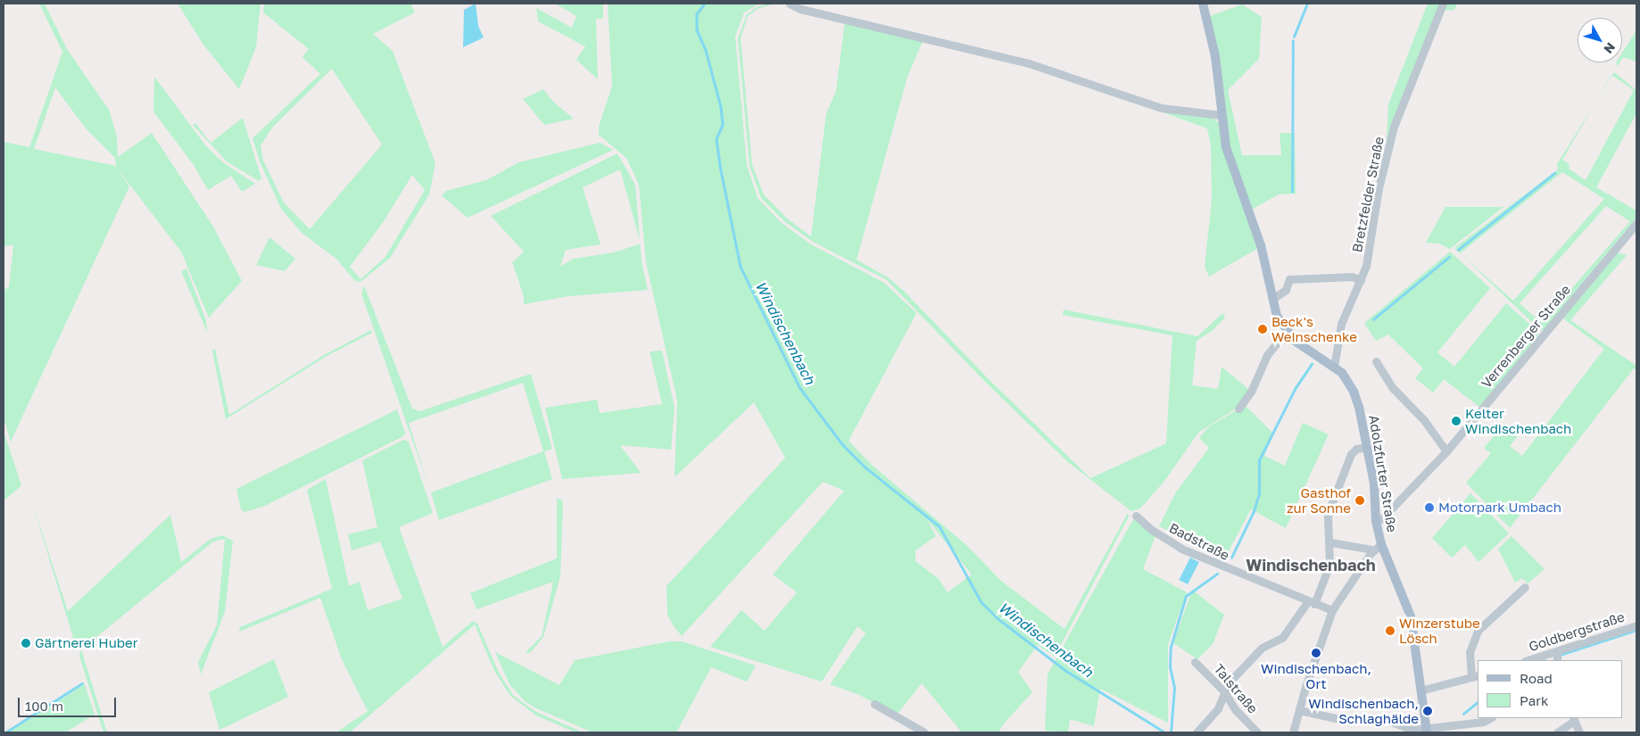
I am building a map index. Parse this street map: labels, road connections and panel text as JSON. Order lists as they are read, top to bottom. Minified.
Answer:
{"streets":{"main road":["Adolzfurter Straße"],"street":["Bretzfelder Straße","Verrenberger Straße","Badstraße","Goldbergstraße","Talstraße"]},"crossings":[["Bretzfelder Straße","Adolzfurter Straße"],["Verrenberger Straße","Adolzfurter Straße"]],"districts":["Windischenbach"],"water":["Windischenbach"],"places":["Beck's Weinschenke","Kelter Windischenbach","Gasthof zur Sonne","Motorpark Umbach","Winzerstube Lösch","Gärtnerei Huber","Windischenbach, Ort","Windischenbach, Schlaghälde"],"legend":["Road","Park"],"scale_bar":"100 m","north":"bottom right"}
